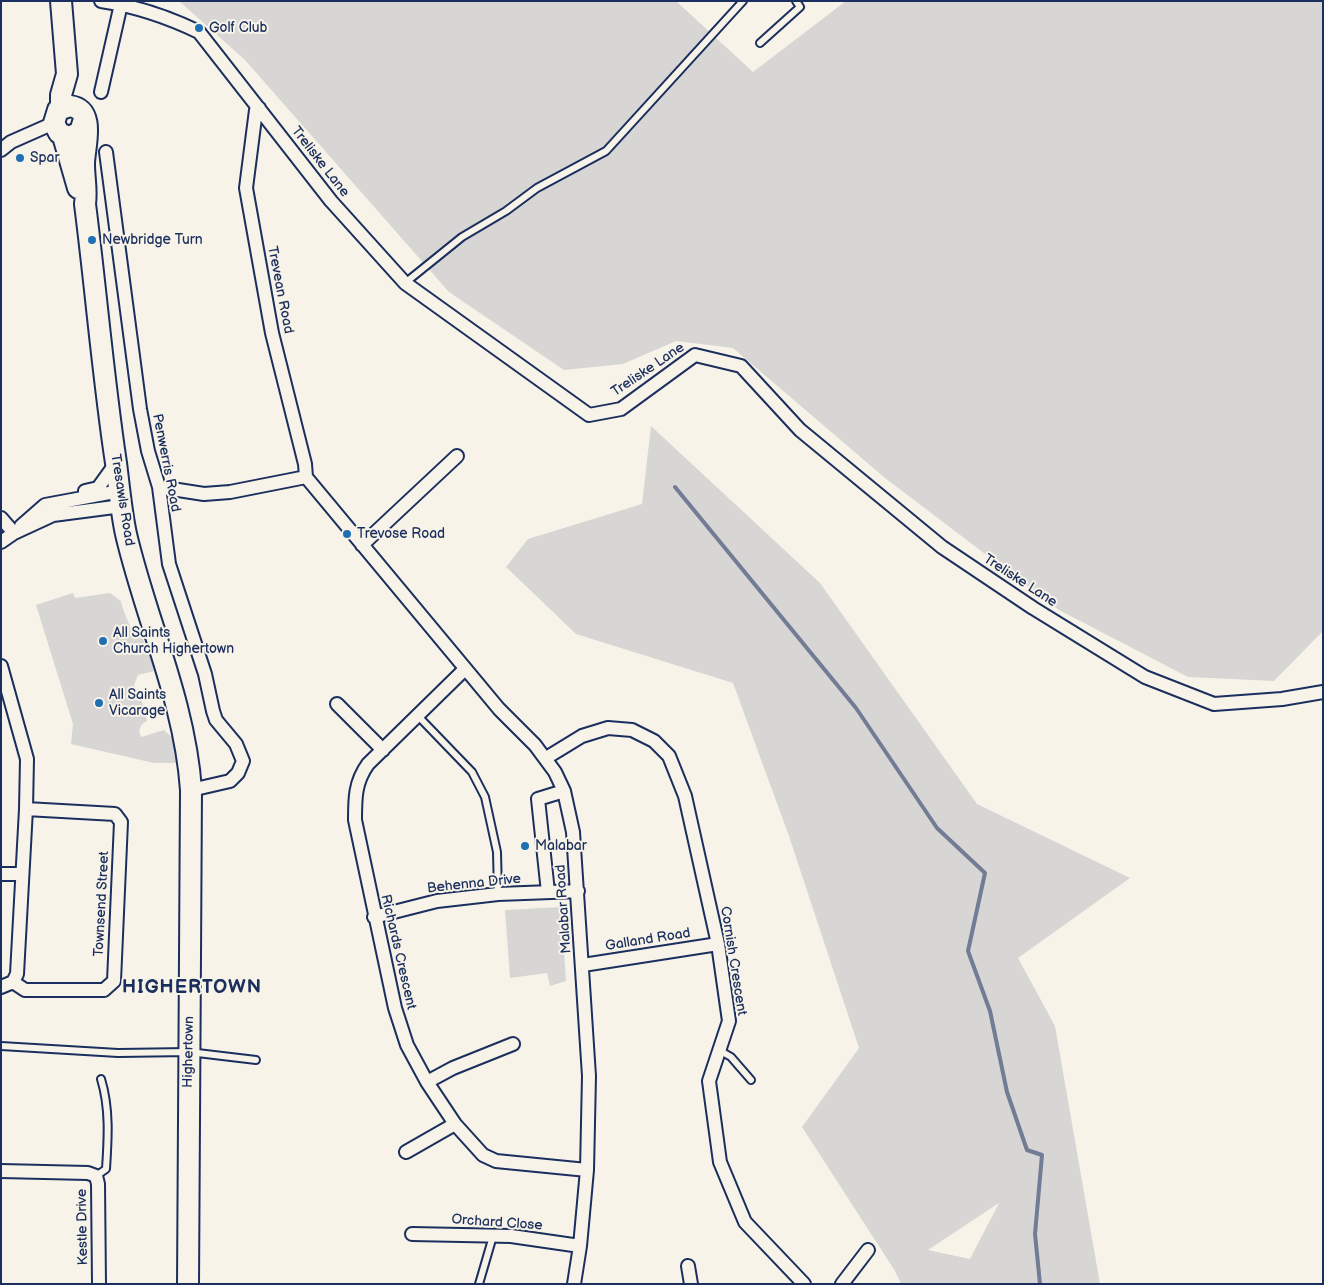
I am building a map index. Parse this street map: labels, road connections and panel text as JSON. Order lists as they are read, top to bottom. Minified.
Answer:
{"streets":{"highway":["Tresawls Road","Highertown"],"street":["Treliske Lane","Trevean Road","Penwerris Road","Behenna Drive","Townsend Street","Malabar Road","Galland Road","Richards Crescent","Cornish Crescent","Orchard Close","Kestle Drive"]},"crossings":[["Treliske Lane","Trevean Road"],["Trevean Road","Malabar Road"],["Penwerris Road","Tresawls Road"],["Penwerris Road","Highertown"],["Tresawls Road","Highertown"],["Behenna Drive","Malabar Road"],["Behenna Drive","Richards Crescent"],["Malabar Road","Galland Road"],["Malabar Road","Richards Crescent"],["Malabar Road","Cornish Crescent"],["Malabar Road","Orchard Close"],["Galland Road","Cornish Crescent"]],"districts":["HIGHERTOWN"],"places":["Golf Club","Spar","Newbridge Turn","Trevose Road","All Saints Church Highertown","All Saints Vicarage","Malabar"]}
